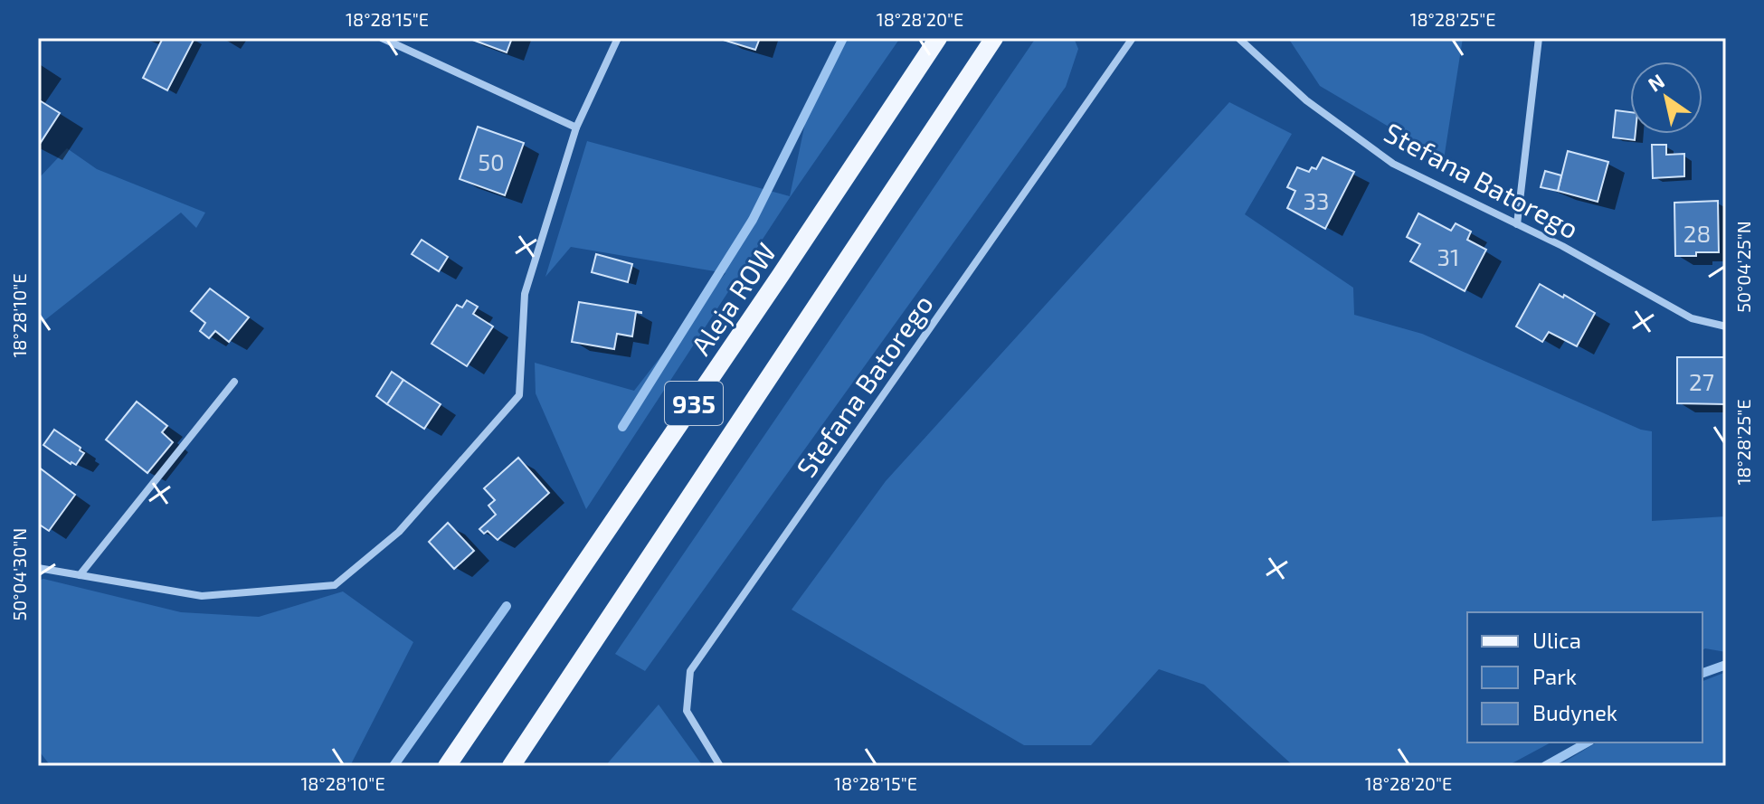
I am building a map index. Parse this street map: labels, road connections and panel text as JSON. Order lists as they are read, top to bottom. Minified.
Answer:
{"streets":{"main road":["Aleja ROW","935"],"street":["Stefana Batorego"]},"house_numbers":["50","33","28","31","27"],"legend":["Ulica","Park","Budynek"],"north":"top left","coordinates":["18°28'15\"E","18°28'20\"E","18°28'25\"E","50°04'25\"N","18°28'10\"E","50°04'30\"N"]}
